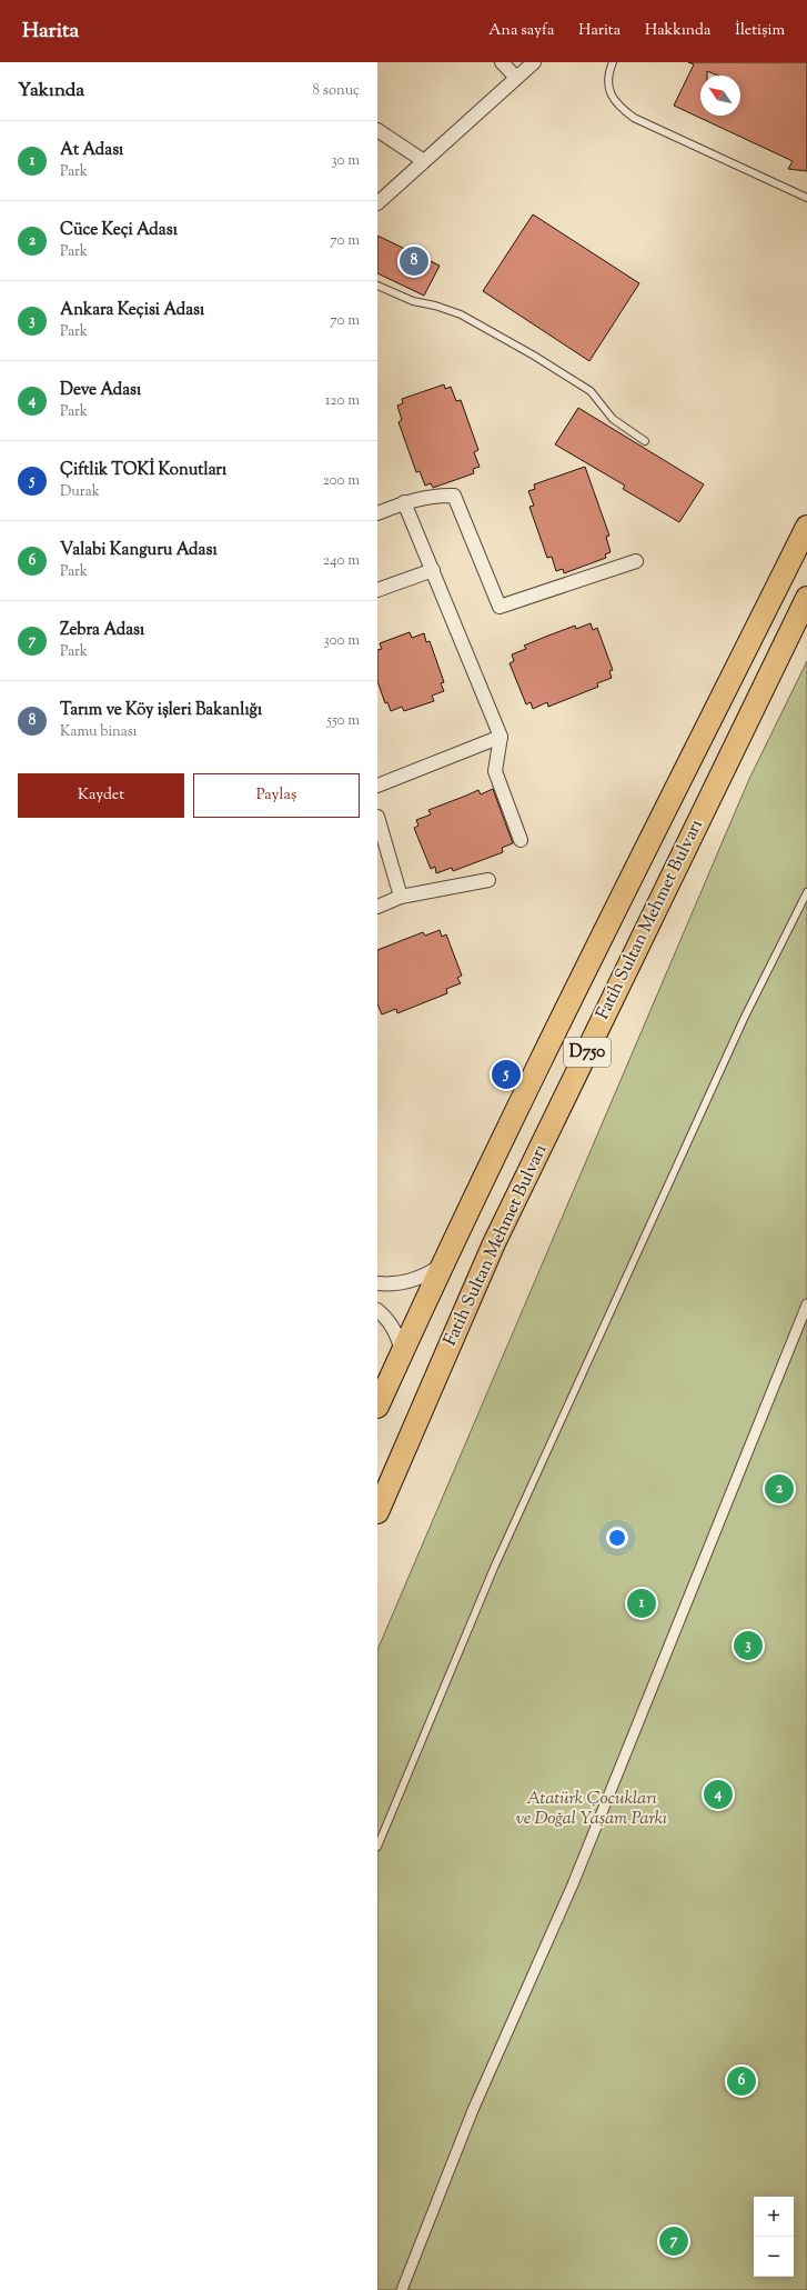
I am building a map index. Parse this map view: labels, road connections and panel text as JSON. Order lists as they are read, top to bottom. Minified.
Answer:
{"streets":{"highway":["Fatih Sultan Mehmet Bulvarı","D750"]},"parks":["Atatürk Çocukları ve Doğal Yaşam Parkı"],"north":"top left","page":{"header":"Harita","nav":["Ana sayfa","Harita","Hakkında","İletişim"],"heading":["Yakında","8 sonuç"],"list":[{"mark":"1","name":"At Adası","note":"Park","value":"30 m"},{"mark":"2","name":"Cüce Keçi Adası","note":"Park","value":"70 m"},{"mark":"3","name":"Ankara Keçisi Adası","note":"Park","value":"70 m"},{"mark":"4","name":"Deve Adası","note":"Park","value":"120 m"},{"mark":"5","name":"Çiftlik TOKİ Konutları","note":"Durak","value":"200 m"},{"mark":"6","name":"Valabi Kanguru Adası","note":"Park","value":"240 m"},{"mark":"7","name":"Zebra Adası","note":"Park","value":"300 m"},{"mark":"8","name":"Tarım ve Köy işleri Bakanlığı","note":"Kamu binası","value":"550 m"}],"pins":["8","5","2","1","3","4","6","7"],"buttons":["Kaydet","Paylaş"],"map_buttons":["+","−"]}}
